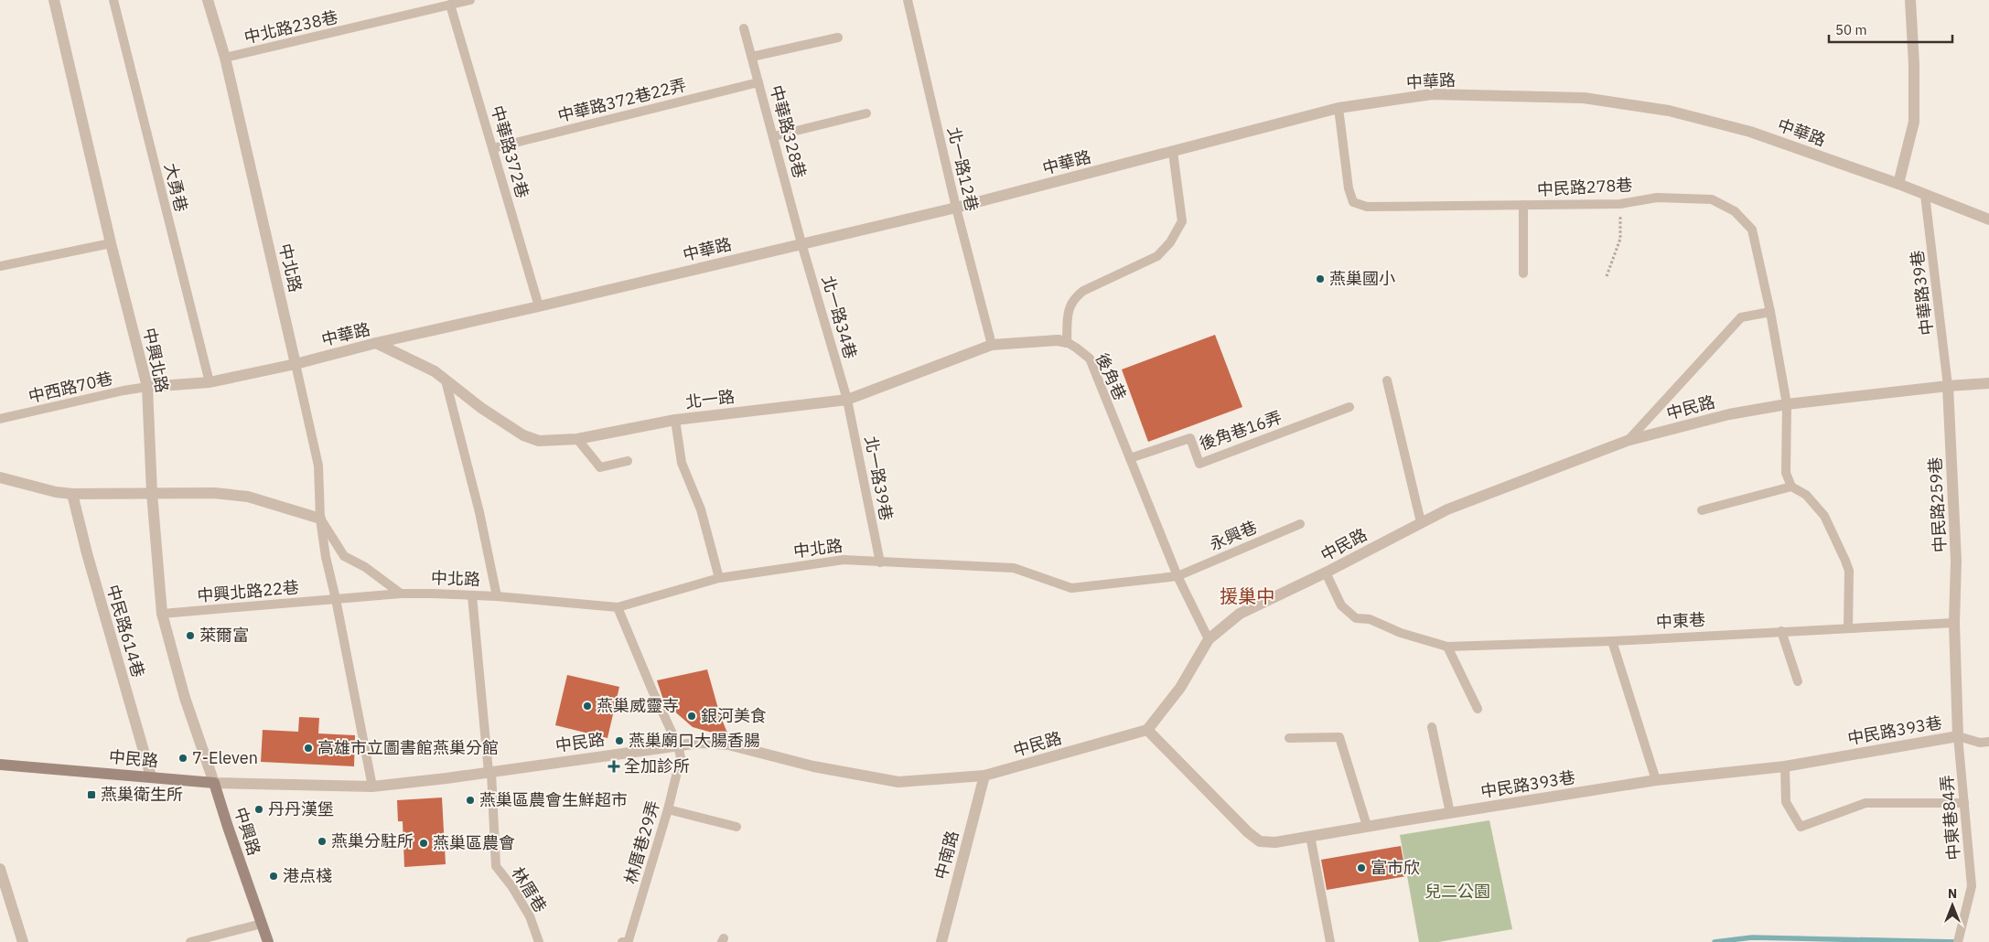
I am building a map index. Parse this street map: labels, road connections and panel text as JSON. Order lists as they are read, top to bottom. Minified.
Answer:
{"streets":{"main road":["中民路","中興路"],"street":["中華路","中北路","中興北路","北一路","中民路259巷","中民路614巷","中民路393巷","中南路"],"lane":["中北路238巷","中華路372巷22弄","中華路328巷","中華路372巷","北一路12巷","大勇巷","中民路278巷","中華路39巷","北一路34巷","後角巷","中西路70巷","後角巷16弄","北一路39巷","永興巷","中興北路22巷","中東巷","中東巷84弄","林厝巷29弄","林厝巷"]},"crossings":[["中北路238巷","中華路372巷"],["中北路238巷","中北路"],["中華路","中華路328巷"],["中華路","中華路372巷"],["中華路","北一路12巷"],["中華路","大勇巷"],["中華路","中民路278巷"],["中華路","中北路"],["中華路","中華路39巷"],["中華路","北一路34巷"],["中華路","中興北路"],["中華路","中西路70巷"],["中華路","北一路"],["中華路372巷22弄","中華路328巷"],["中華路372巷22弄","中華路372巷"],["中華路328巷","北一路34巷"],["北一路12巷","北一路"],["中民路278巷","中民路"],["中北路","後角巷"],["中北路","北一路39巷"],["中北路","永興巷"],["中北路","中興北路22巷"],["中北路","林厝巷"],["中華路39巷","中民路"],["中華路39巷","中民路259巷"],["北一路34巷","北一路"],["北一路34巷","北一路39巷"],["中興北路","中西路70巷"],["中興北路","中民路"],["中興北路","中興北路22巷"],["中興北路","中興路"],["後角巷","北一路"],["後角巷","中民路"],["後角巷","後角巷16弄"],["後角巷","永興巷"],["北一路","北一路39巷"],["中民路","中民路259巷"],["中民路","中東巷"],["中民路","中民路614巷"],["中民路","中民路393巷"],["中民路","中興路"],["中民路","林厝巷29弄"],["中民路","中南路"],["中民路","林厝巷"],["中民路259巷","中東巷"],["中民路393巷","中東巷84弄"]],"districts":["援巢中"],"parks":["兒二公園"],"places":{"other":["燕巢國小","萊爾富","燕巢威靈寺","銀河美食","燕巢廟口大腸香腸","高雄市立圖書館燕巢分館","7-Eleven","燕巢區農會生鮮超市","丹丹漢堡","燕巢分駐所","燕巢區農會","富市欣","港点棧"],"health":["全加診所"],"transit":["燕巢衛生所"]},"scale_bar":"50 m","north":"top"}
